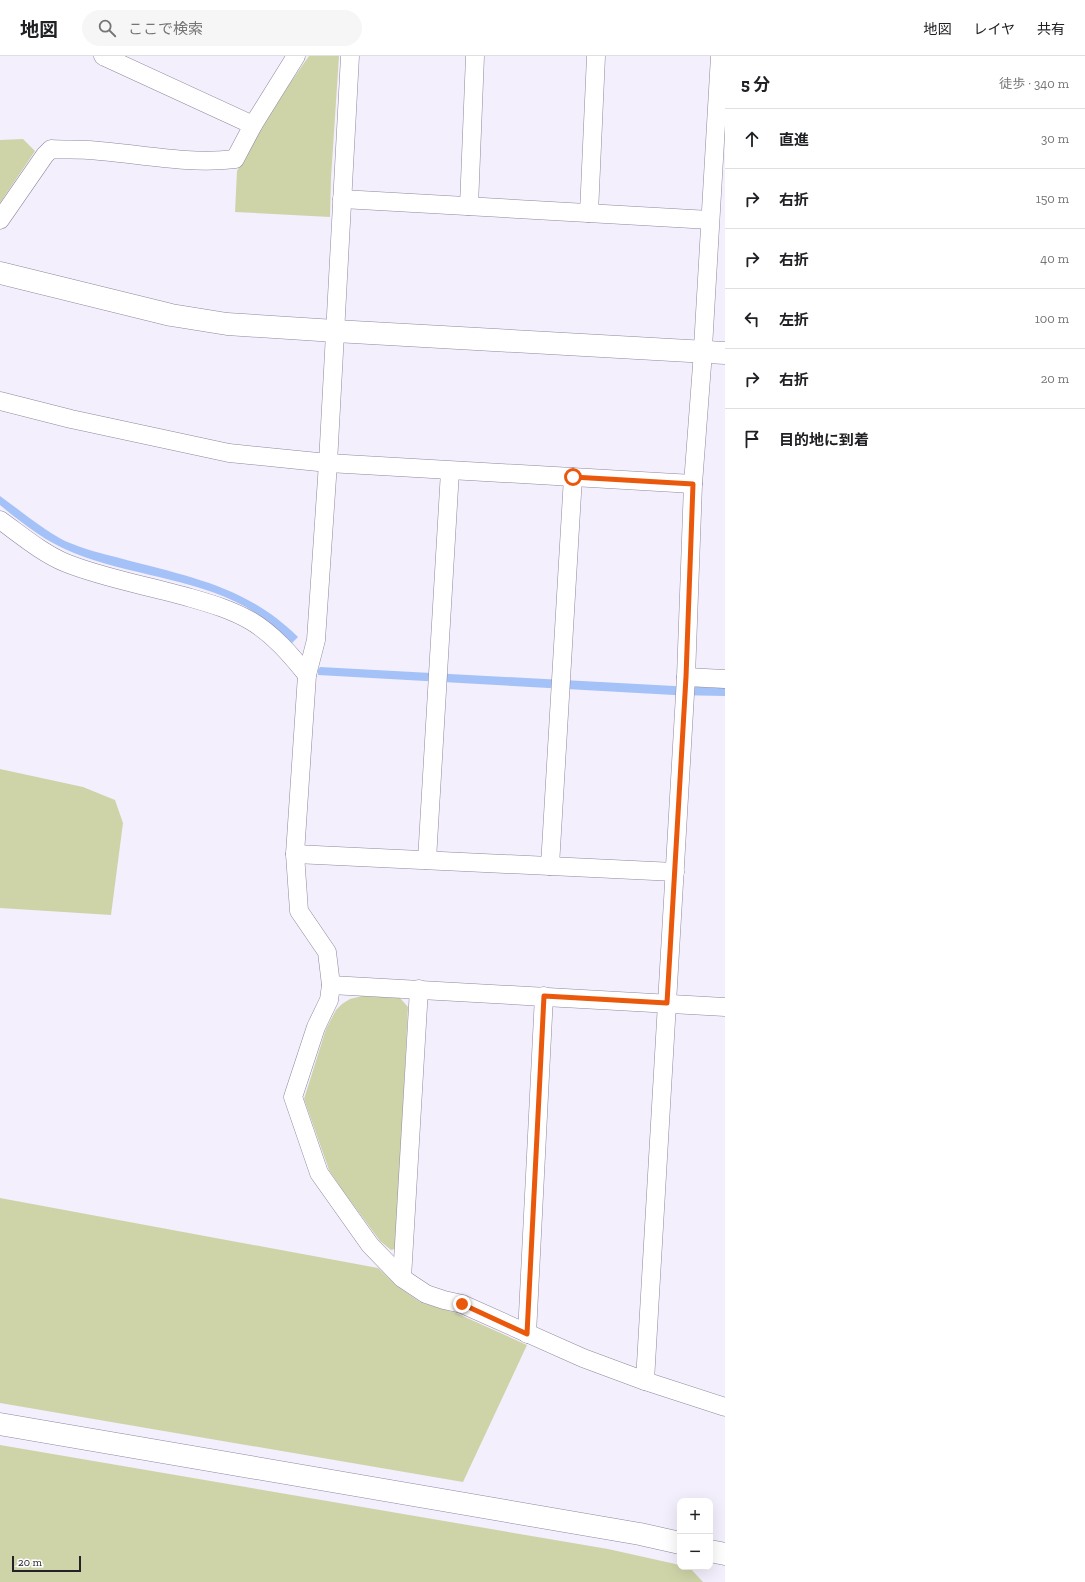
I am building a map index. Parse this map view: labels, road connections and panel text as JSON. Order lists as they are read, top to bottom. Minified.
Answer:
{"scale_bar":"20 m","page":{"header":"地図","search":"ここで検索","nav":["地図","レイヤ","共有"],"heading":["5 分","徒歩 · 340 m"],"list":[["直進","30 m"],["右折","150 m"],["右折","40 m"],["左折","100 m"],["右折","20 m"],"目的地に到着"],"map_buttons":["+","−"],"scale":"20 m"}}
